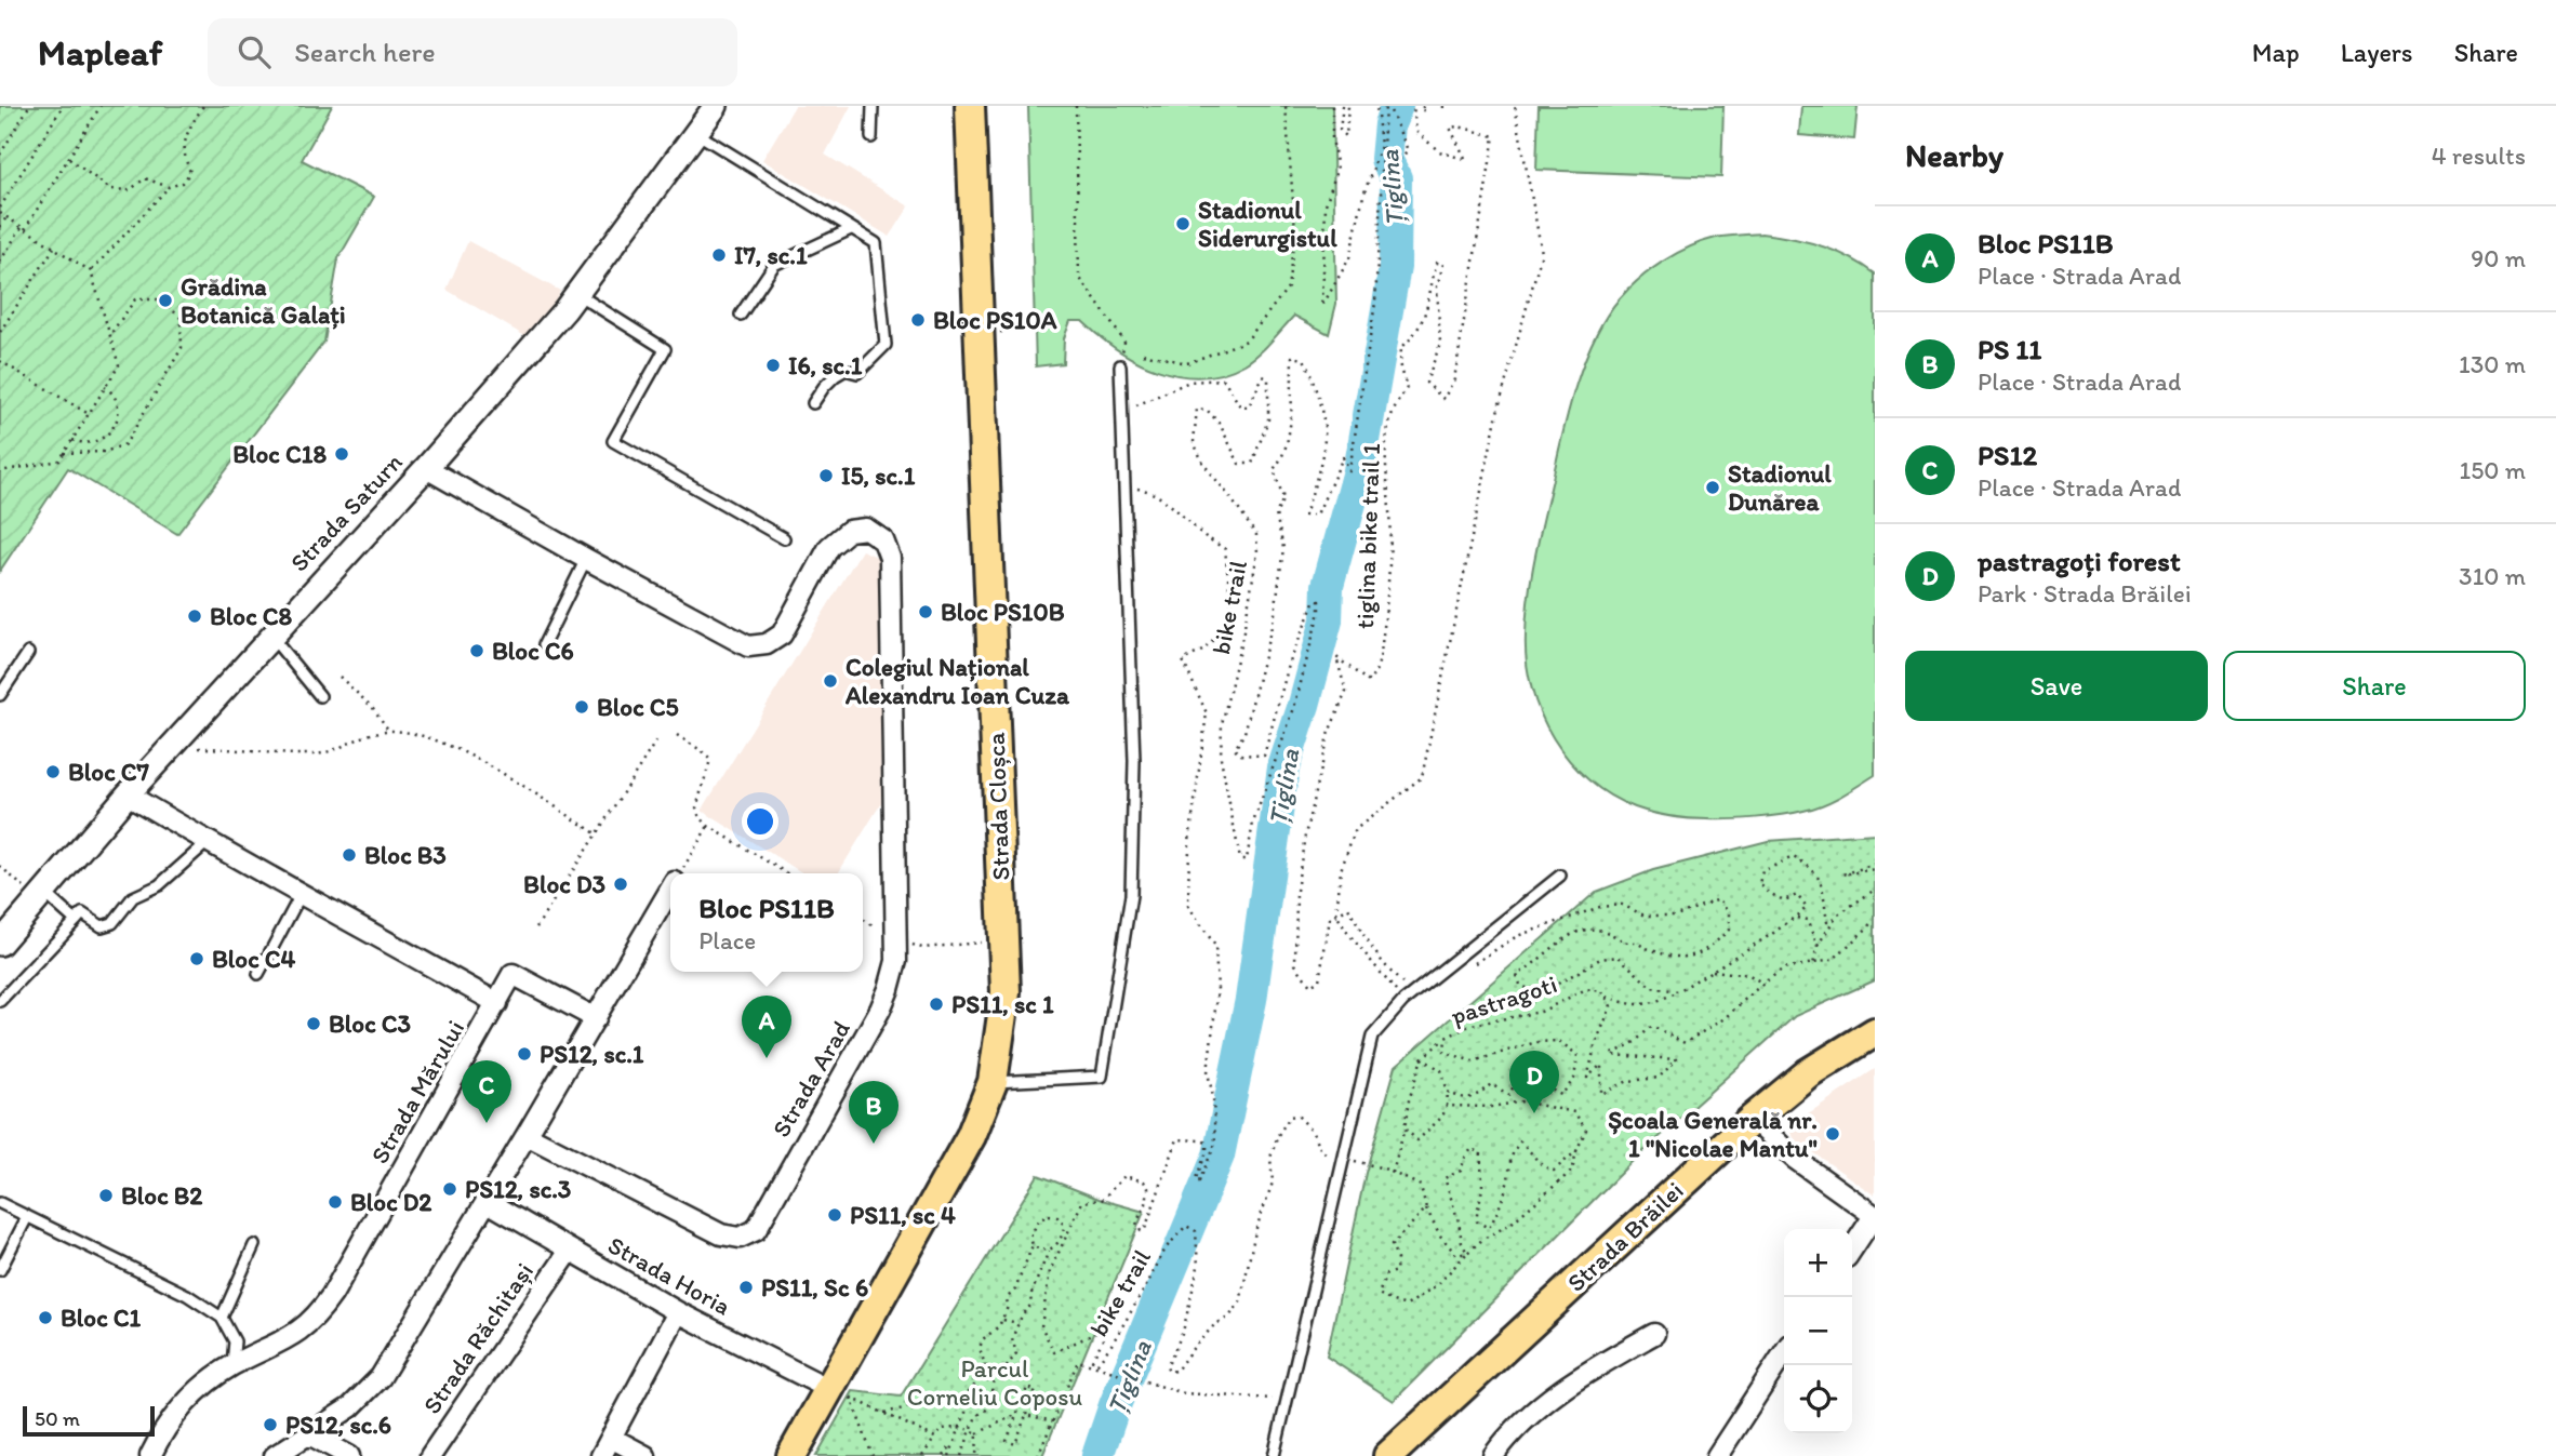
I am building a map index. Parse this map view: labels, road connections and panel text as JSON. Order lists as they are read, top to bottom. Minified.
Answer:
{"streets":{"main road":["Strada Cloșca","Strada Brăilei"],"street":["Strada Saturn","Strada Arad","Strada Mărului","Strada Horia","Strada Răchitași"],"path":["tiglina bike trail 1","bike trail","pastragoti"]},"crossings":[["Strada Cloșca","Strada Horia"],["Strada Horia","Strada Răchitași"]],"water":["Țiglina"],"parks":["Parcul Corneliu Coposu"],"places":["Stadionul Siderurgistul","I7, sc.1","Grădina Botanică Galați","Bloc PS10A","I6, sc.1","Bloc C18","I5, sc.1","Stadionul Dunărea","Bloc PS10B","Bloc C8","Bloc C6","Colegiul Național Alexandru Ioan Cuza","Bloc C5","Bloc C7","Bloc B3","Bloc D3","Bloc C4","PS11, sc 1","Bloc C3","PS12, sc.1","Școala Generală nr. 1 \"Nicolae Mantu\"","PS12, sc.3","Bloc B2","Bloc D2","PS11, sc 4","PS11, Sc 6","Bloc C1","PS12, sc.6"],"scale_bar":"50 m","page":{"header":"Mapleaf","search":"Search here","nav":["Map","Layers","Share"],"heading":["Nearby","4 results"],"list":[{"mark":"A","name":"Bloc PS11B","note":"Place · Strada Arad","value":"90 m"},{"mark":"B","name":"PS 11","note":"Place · Strada Arad","value":"130 m"},{"mark":"C","name":"PS12","note":"Place · Strada Arad","value":"150 m"},{"mark":"D","name":"pastragoți forest","note":"Park · Strada Brăilei","value":"310 m"}],"buttons":["Save","Share"],"popup":["Bloc PS11B","Place"],"pins":["A","D","C","B"],"map_buttons":["+","−"],"scale":"50 m"}}
